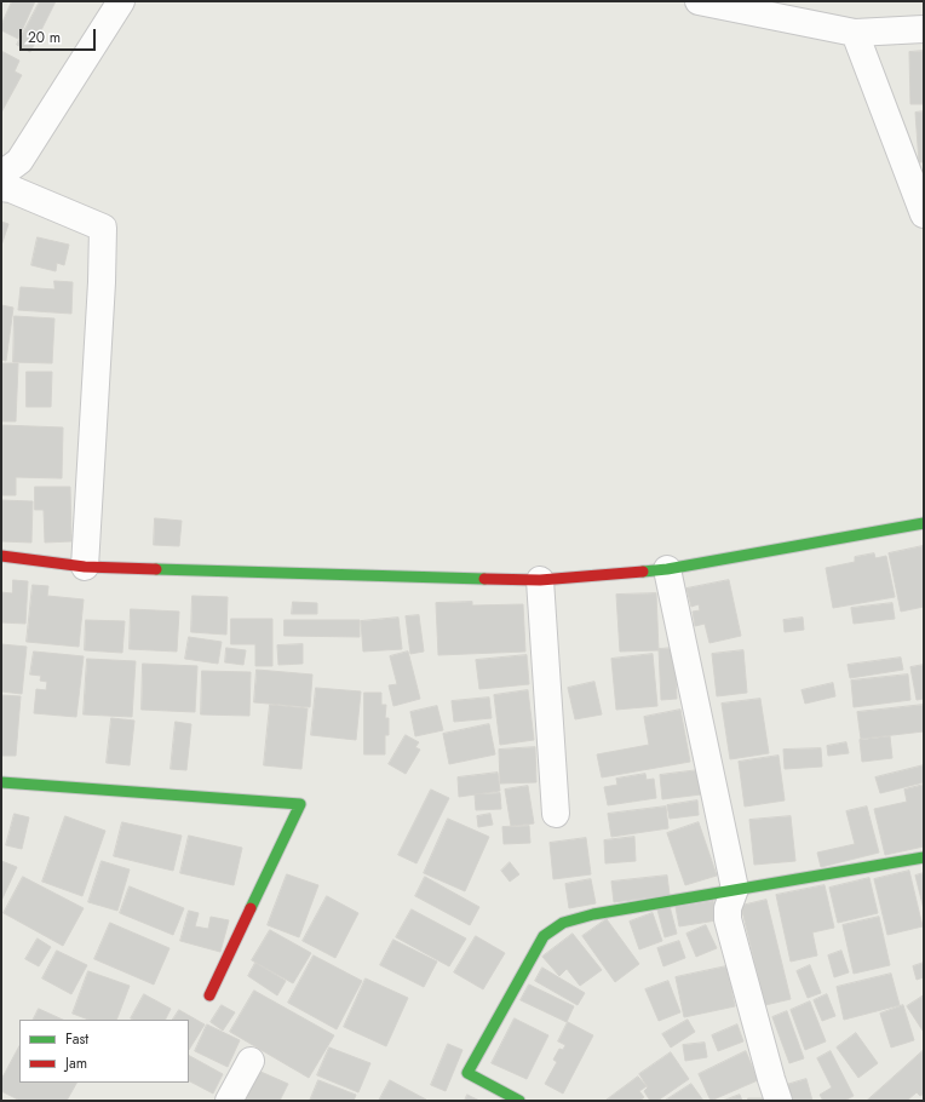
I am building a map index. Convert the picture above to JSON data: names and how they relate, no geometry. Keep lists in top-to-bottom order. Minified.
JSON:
{"legend":["Fast","Jam"],"scale_bar":"20 m"}
